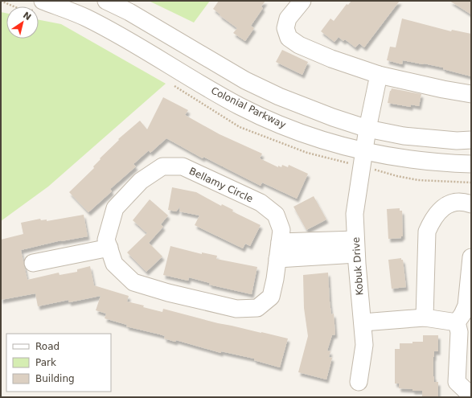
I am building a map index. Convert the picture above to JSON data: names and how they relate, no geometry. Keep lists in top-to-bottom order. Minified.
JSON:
{"streets":{"street":["Colonial Parkway","Bellamy Circle","Kobuk Drive"]},"crossings":[["Colonial Parkway","Kobuk Drive"]],"legend":["Road","Park","Building"],"north":"top right"}
